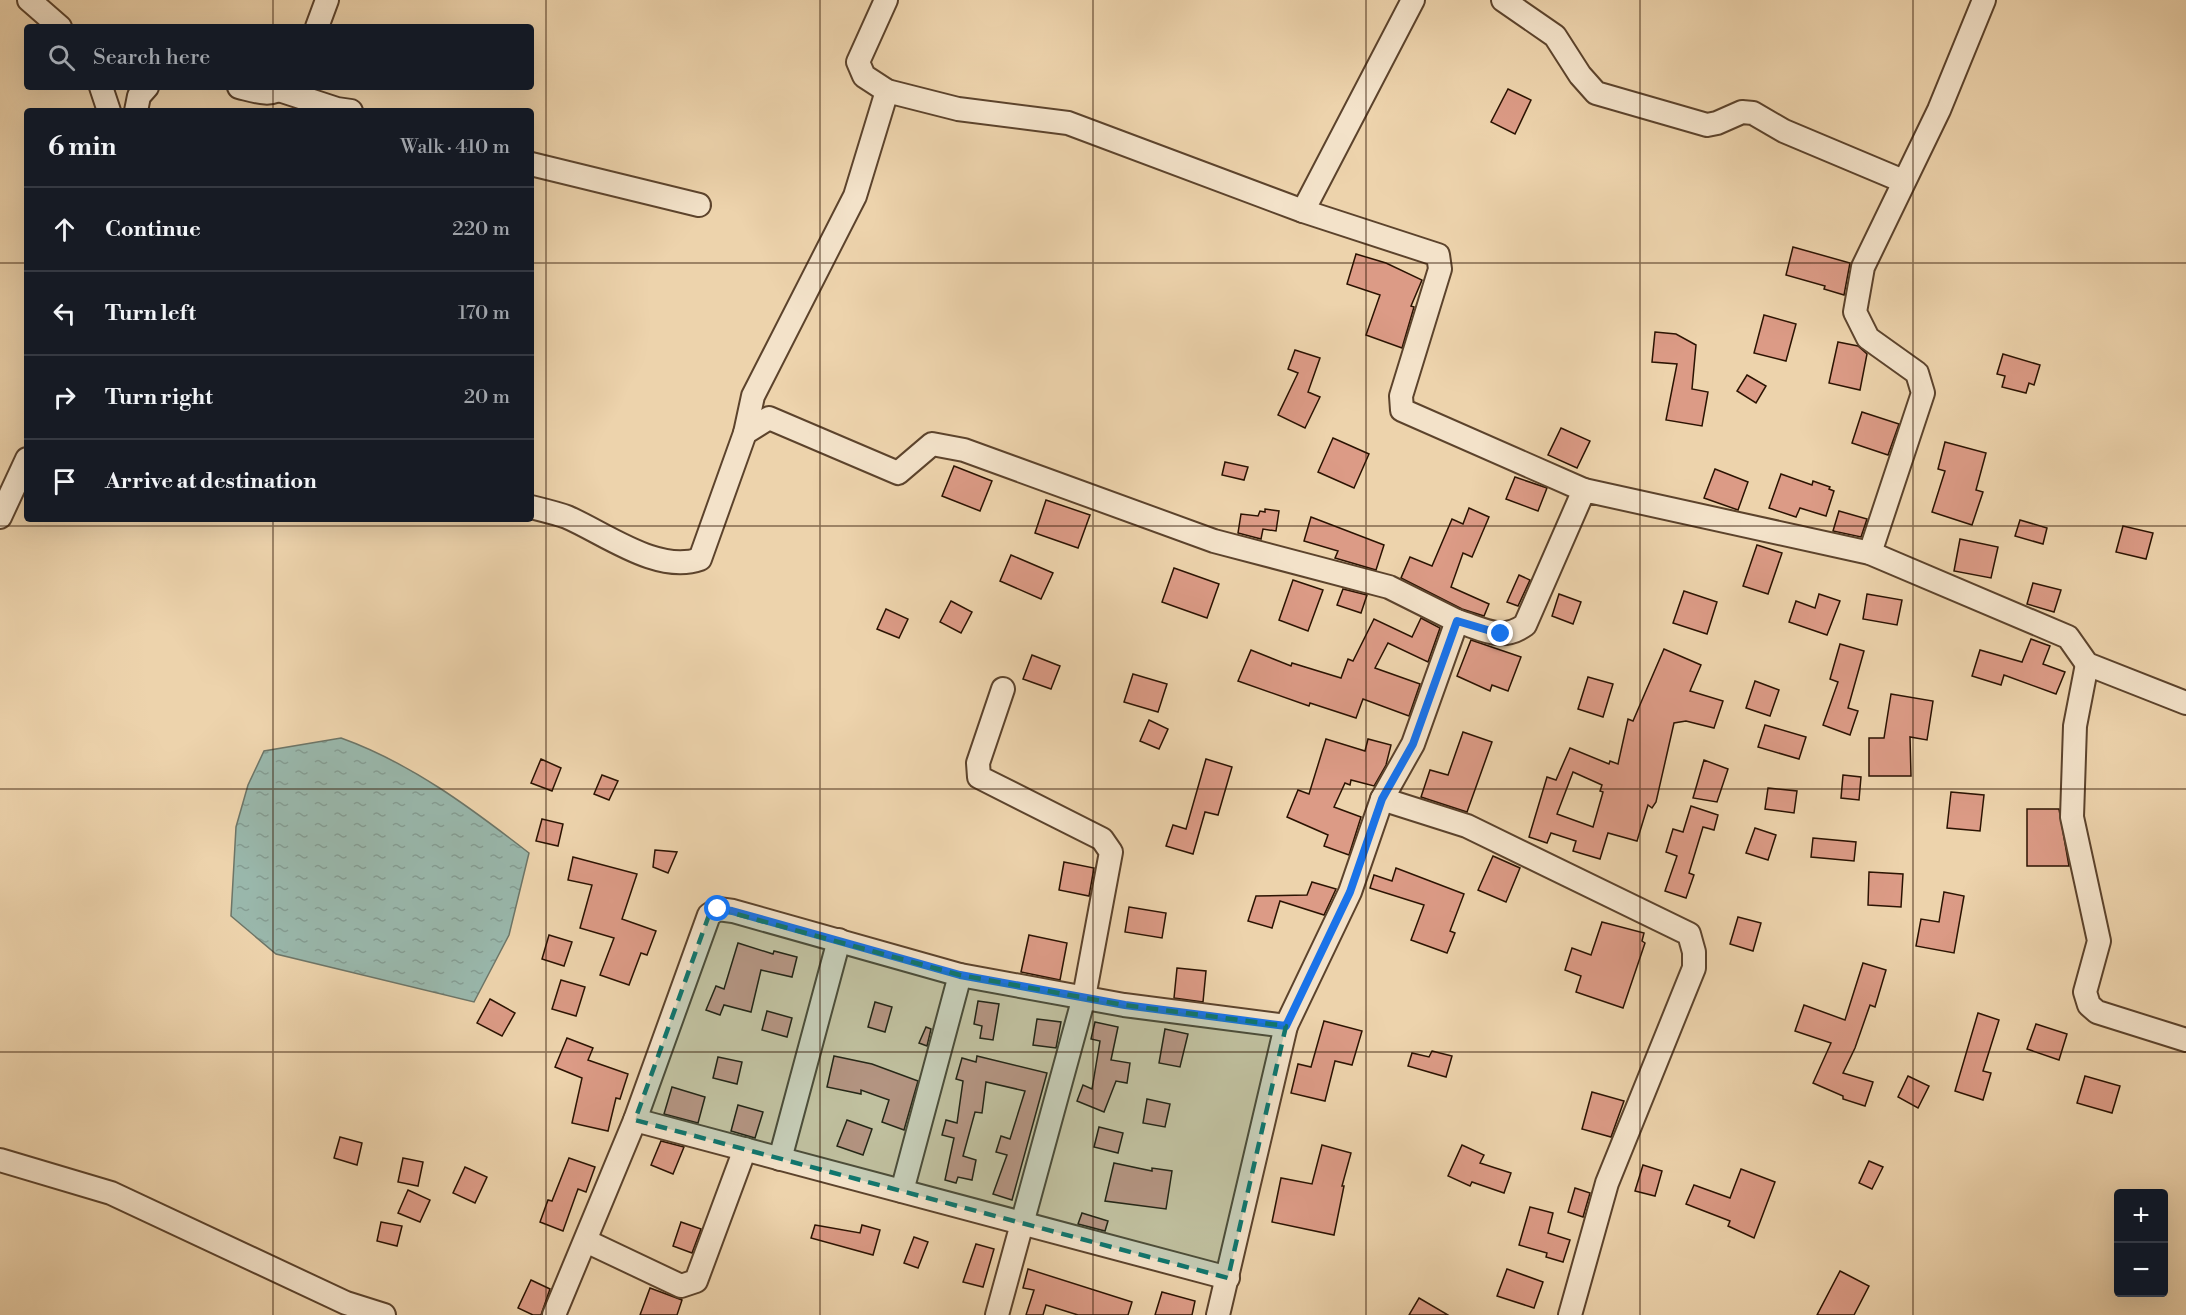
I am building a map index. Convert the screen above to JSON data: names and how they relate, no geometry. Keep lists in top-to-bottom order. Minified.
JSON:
{"page":{"search":"Search here","heading":["6 min","Walk · 410 m"],"list":[["Continue","220 m"],["Turn left","170 m"],["Turn right","20 m"],"Arrive at destination"],"map_buttons":["+","−"]}}
